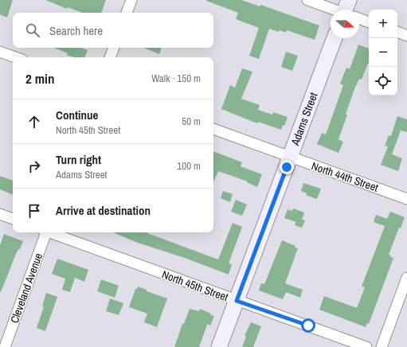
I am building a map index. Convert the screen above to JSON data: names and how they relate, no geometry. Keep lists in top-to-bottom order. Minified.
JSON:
{"streets":{"main road":["Adams Street"],"street":["North 44th Street","North 45th Street","Cleveland Avenue"]},"crossings":[["Adams Street","North 44th Street"],["Adams Street","North 45th Street"]],"north":"right","page":{"map_buttons":["+","−"],"search":"Search here","heading":["2 min","Walk · 150 m"],"list":[["Continue","North 45th Street","50 m"],["Turn right","Adams Street","100 m"],"Arrive at destination"]}}
